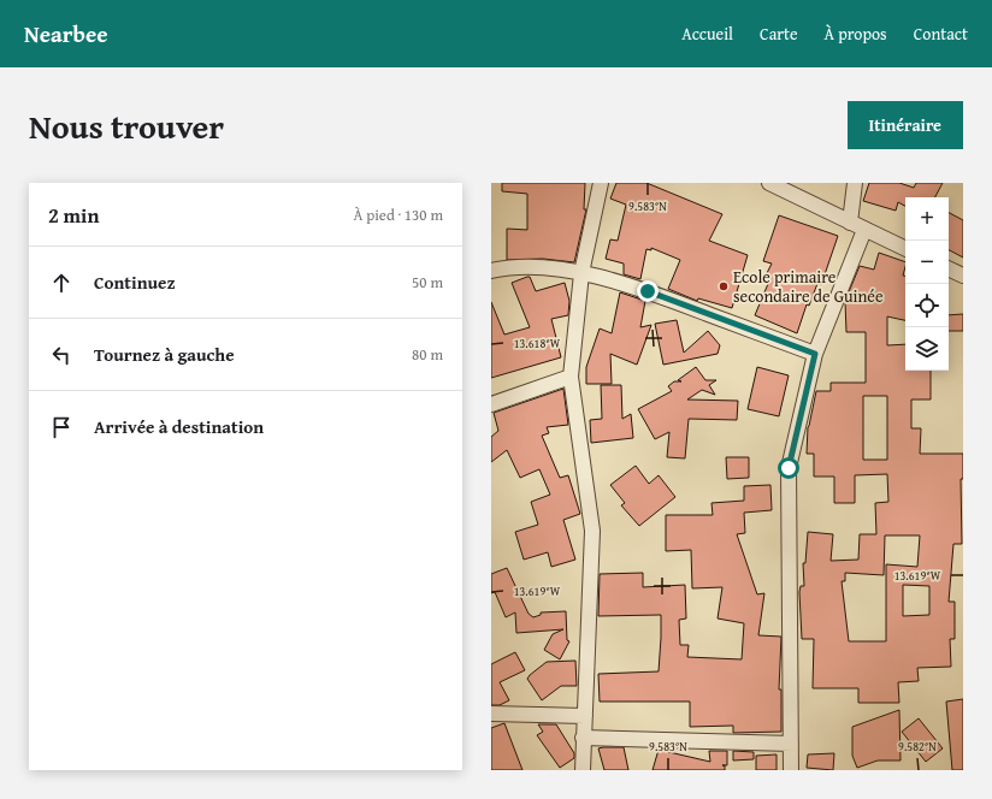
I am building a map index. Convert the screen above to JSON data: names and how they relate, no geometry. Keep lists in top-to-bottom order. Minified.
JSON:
{"places":["Ecole primaire secondaire de Guinée"],"page":{"header":"Nearbee","nav":["Accueil","Carte","À propos","Contact"],"title":"Nous trouver","buttons":"Itinéraire","heading":["2 min","À pied · 130 m"],"map_buttons":["+","−"],"list":[["Continuez","50 m"],["Tournez à gauche","80 m"],"Arrivée à destination"]},"coordinates":["9.583°N","13.618°W","13.619°W","9.582°N"]}
